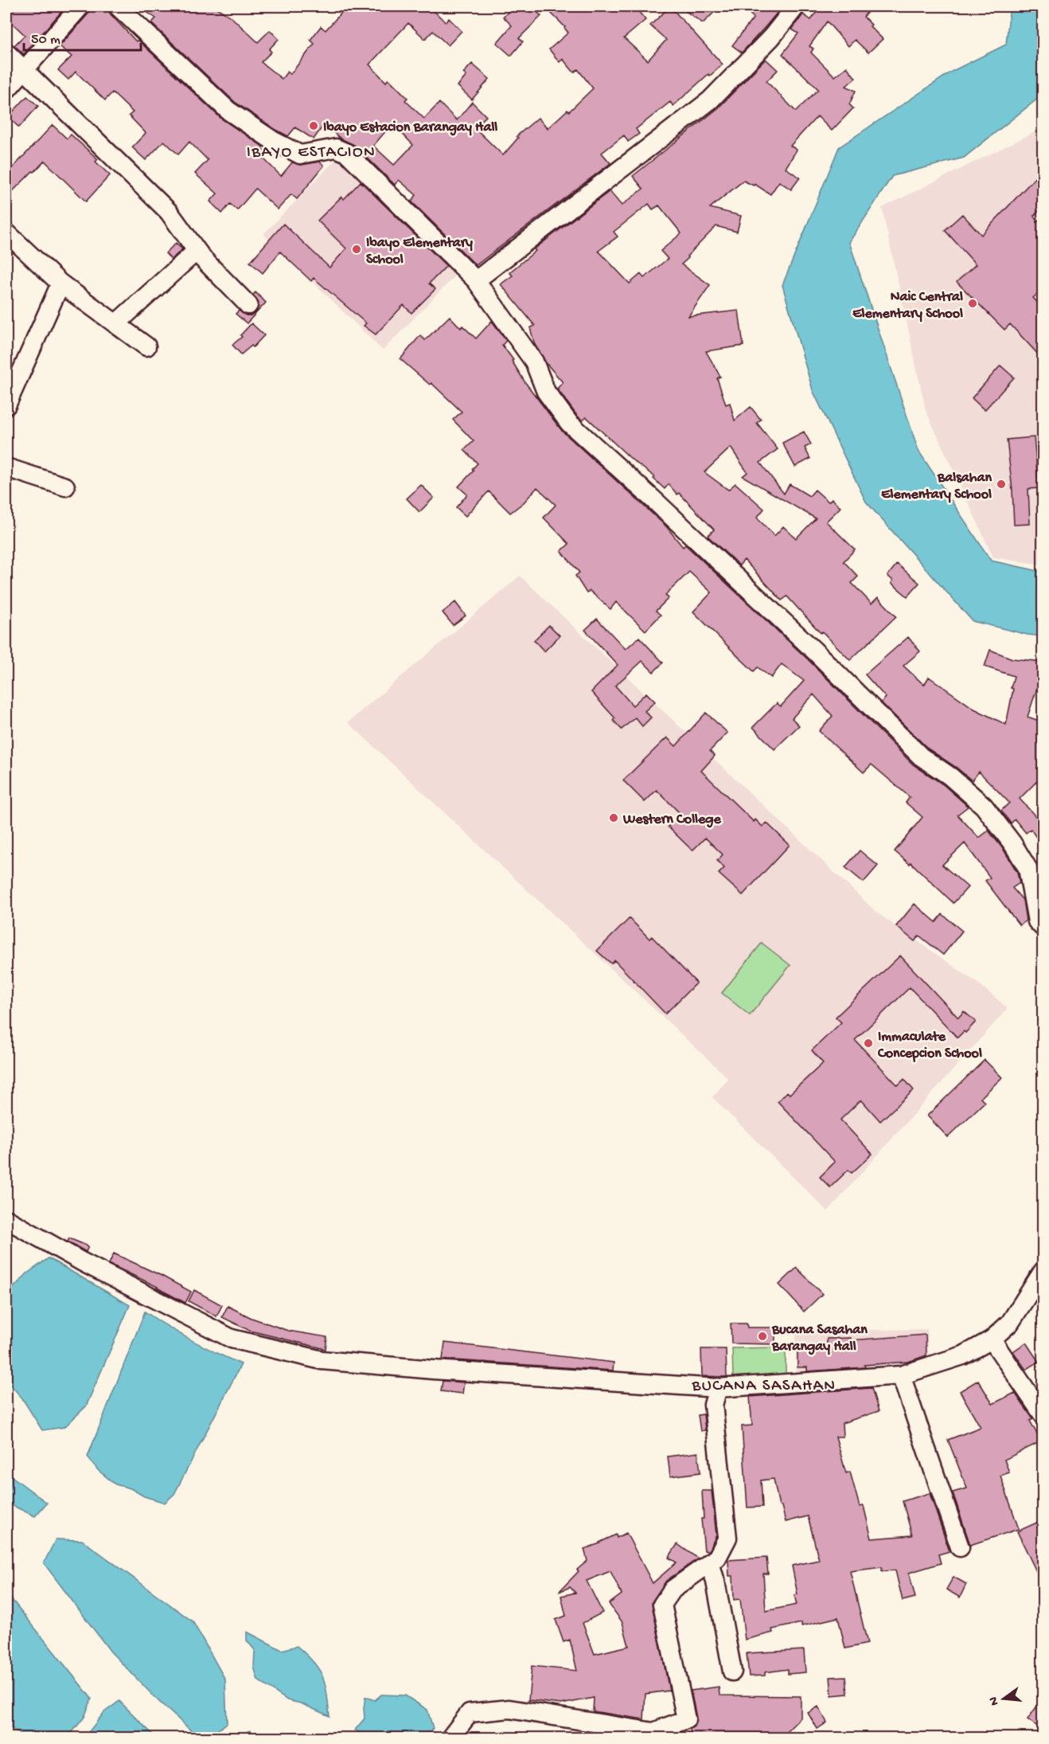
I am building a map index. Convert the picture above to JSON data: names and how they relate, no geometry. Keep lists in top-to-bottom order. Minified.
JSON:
{"districts":["IBAYO ESTACION","BUCANA SASAHAN"],"places":["Ibayo Estacion Barangay Hall","Ibayo Elementary School","Naic Central Elementary School","Balsahan Elementary School","Western College","Immaculate Concepcion School","Bucana Sasahan Barangay Hall"],"scale_bar":"50 m","north":"left"}
